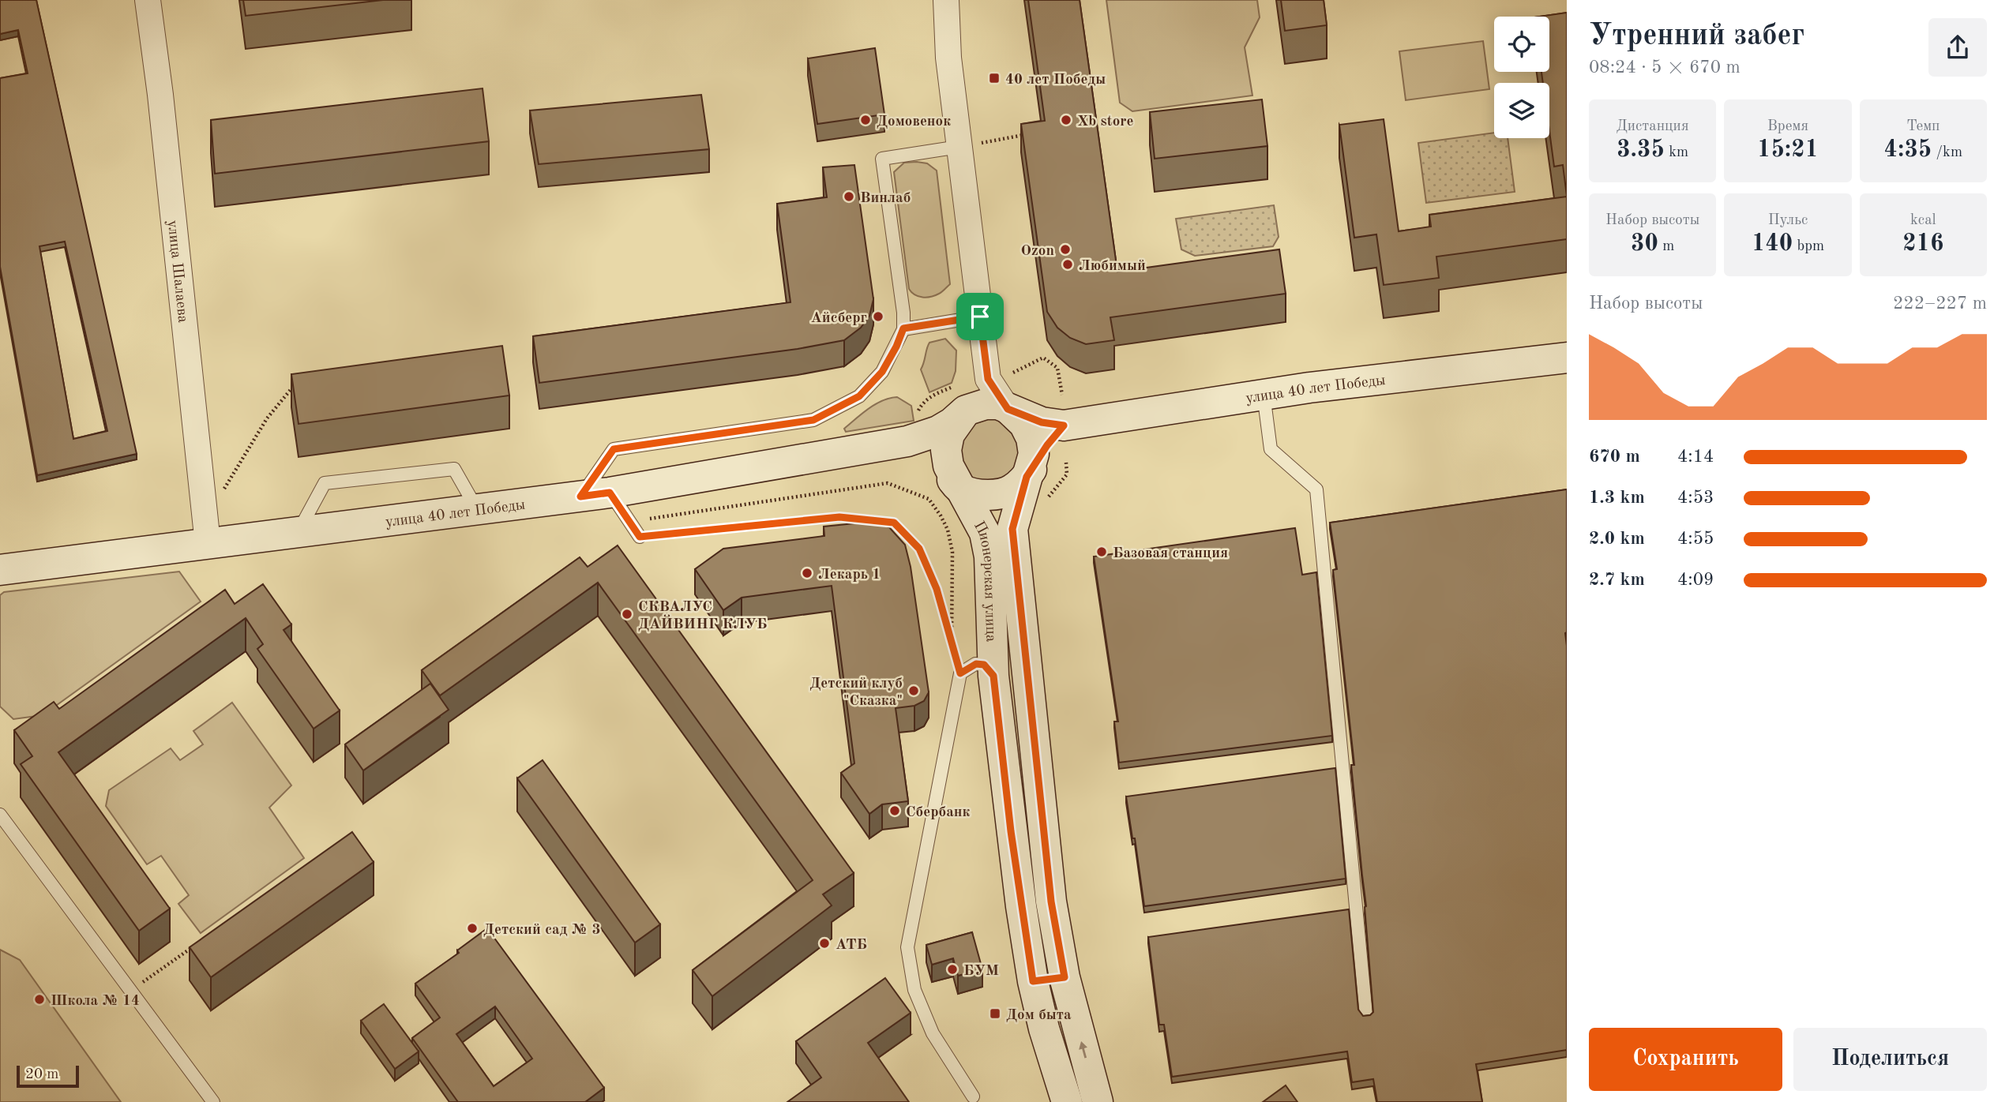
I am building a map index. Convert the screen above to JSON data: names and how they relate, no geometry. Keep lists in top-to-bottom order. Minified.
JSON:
{"streets":{"main road":["улица 40 лет Победы","Пионерская улица"],"street":["улица Шалаева"]},"crossings":[["улица Шалаева","улица 40 лет Победы"],["улица 40 лет Победы","Пионерская улица"]],"places":{"transit":["40 лет Победы","Дом быта"],"other":["Домовенок","Xb store","Винлаб","Ozon","Любимый","Айсберг","Базовая станция","Лекарь 1","СКВАЛУС ДАЙВИНГ КЛУБ","Детский клуб \"Сказка\"","Сбербанк","Детский сад № 3","АТБ","БУМ","Школа № 14"]},"scale_bar":"20 m","page":{"heading":["Утренний забег","08:24 · 5 × 670 m"],"stats":[["Дистанция","3.35 km"],["Время","15:21"],["Темп","4:35 /km"],["Набор высоты","30 m"],["Пульс","140 bpm"],["kcal","216"]],"chart":["Набор высоты","222–227 m"],"list":[{"name":"670 m","note":"4:14"},{"name":"1.3 km","note":"4:53"},{"name":"2.0 km","note":"4:55"},{"name":"2.7 km","note":"4:09"}],"buttons":["Сохранить","Поделиться"],"scale":"20 m"}}
